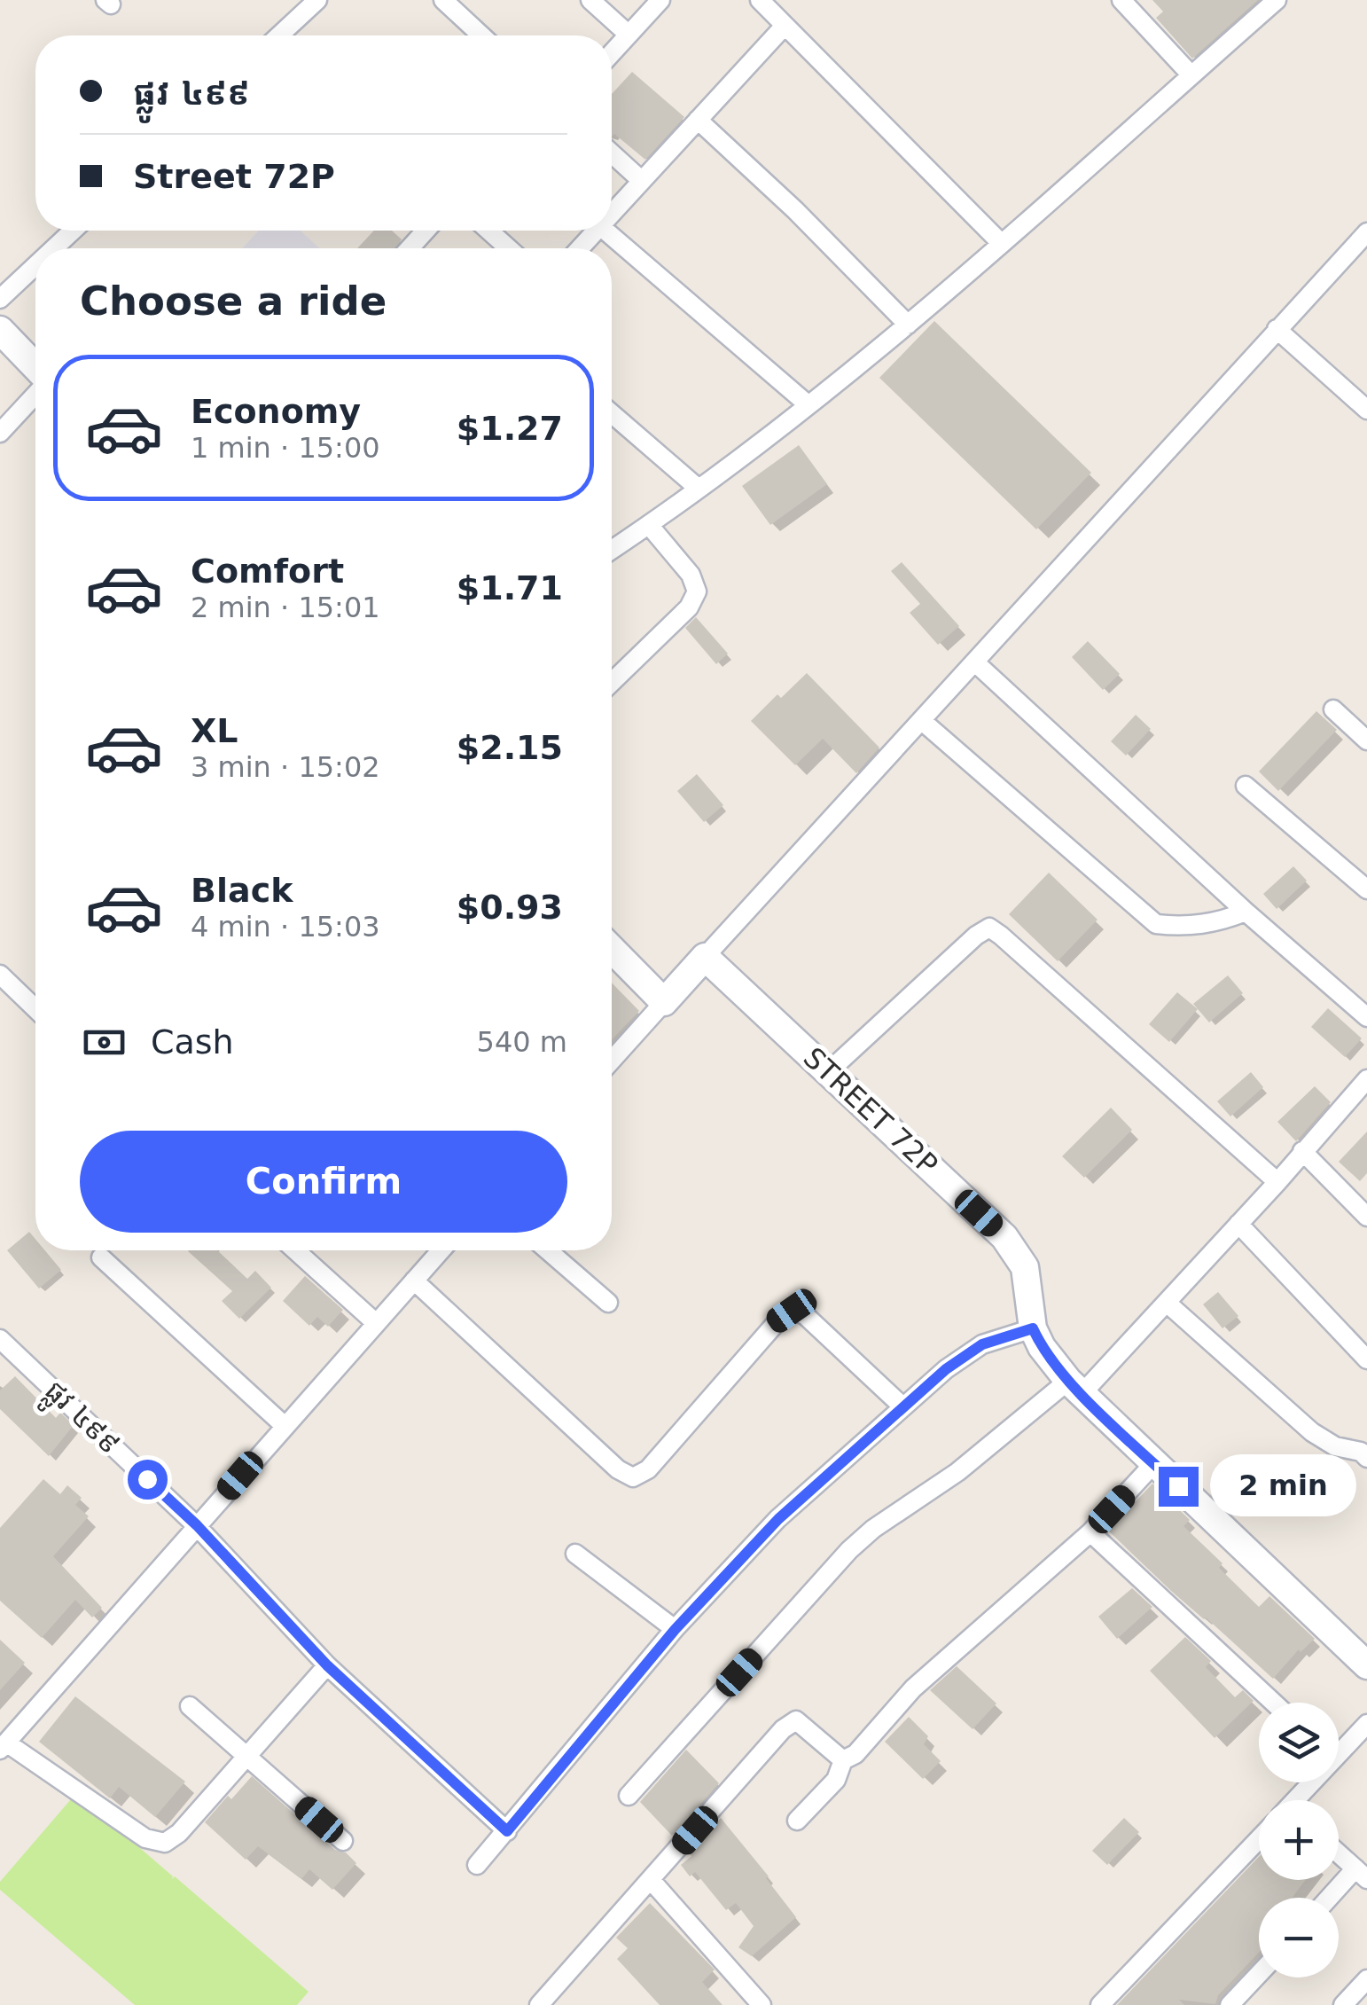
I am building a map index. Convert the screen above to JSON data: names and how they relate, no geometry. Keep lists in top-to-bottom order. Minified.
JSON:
{"streets":{"street":["STREET 72P","ផ្លូវ ៤៩៩"]},"page":{"banner":["ផ្លូវ ៤៩៩","Street 72P"],"heading":"Choose a ride","list":[{"name":"Economy","note":"1 min · 15:00","value":"$1.27"},{"name":"Comfort","note":"2 min · 15:01","value":"$1.71"},{"name":"XL","note":"3 min · 15:02","value":"$2.15"},{"name":"Black","note":"4 min · 15:03","value":"$0.93"}],"pay":["Cash","540 m"],"buttons":"Confirm","bubble":"2 min","map_buttons":["+","−"]}}
